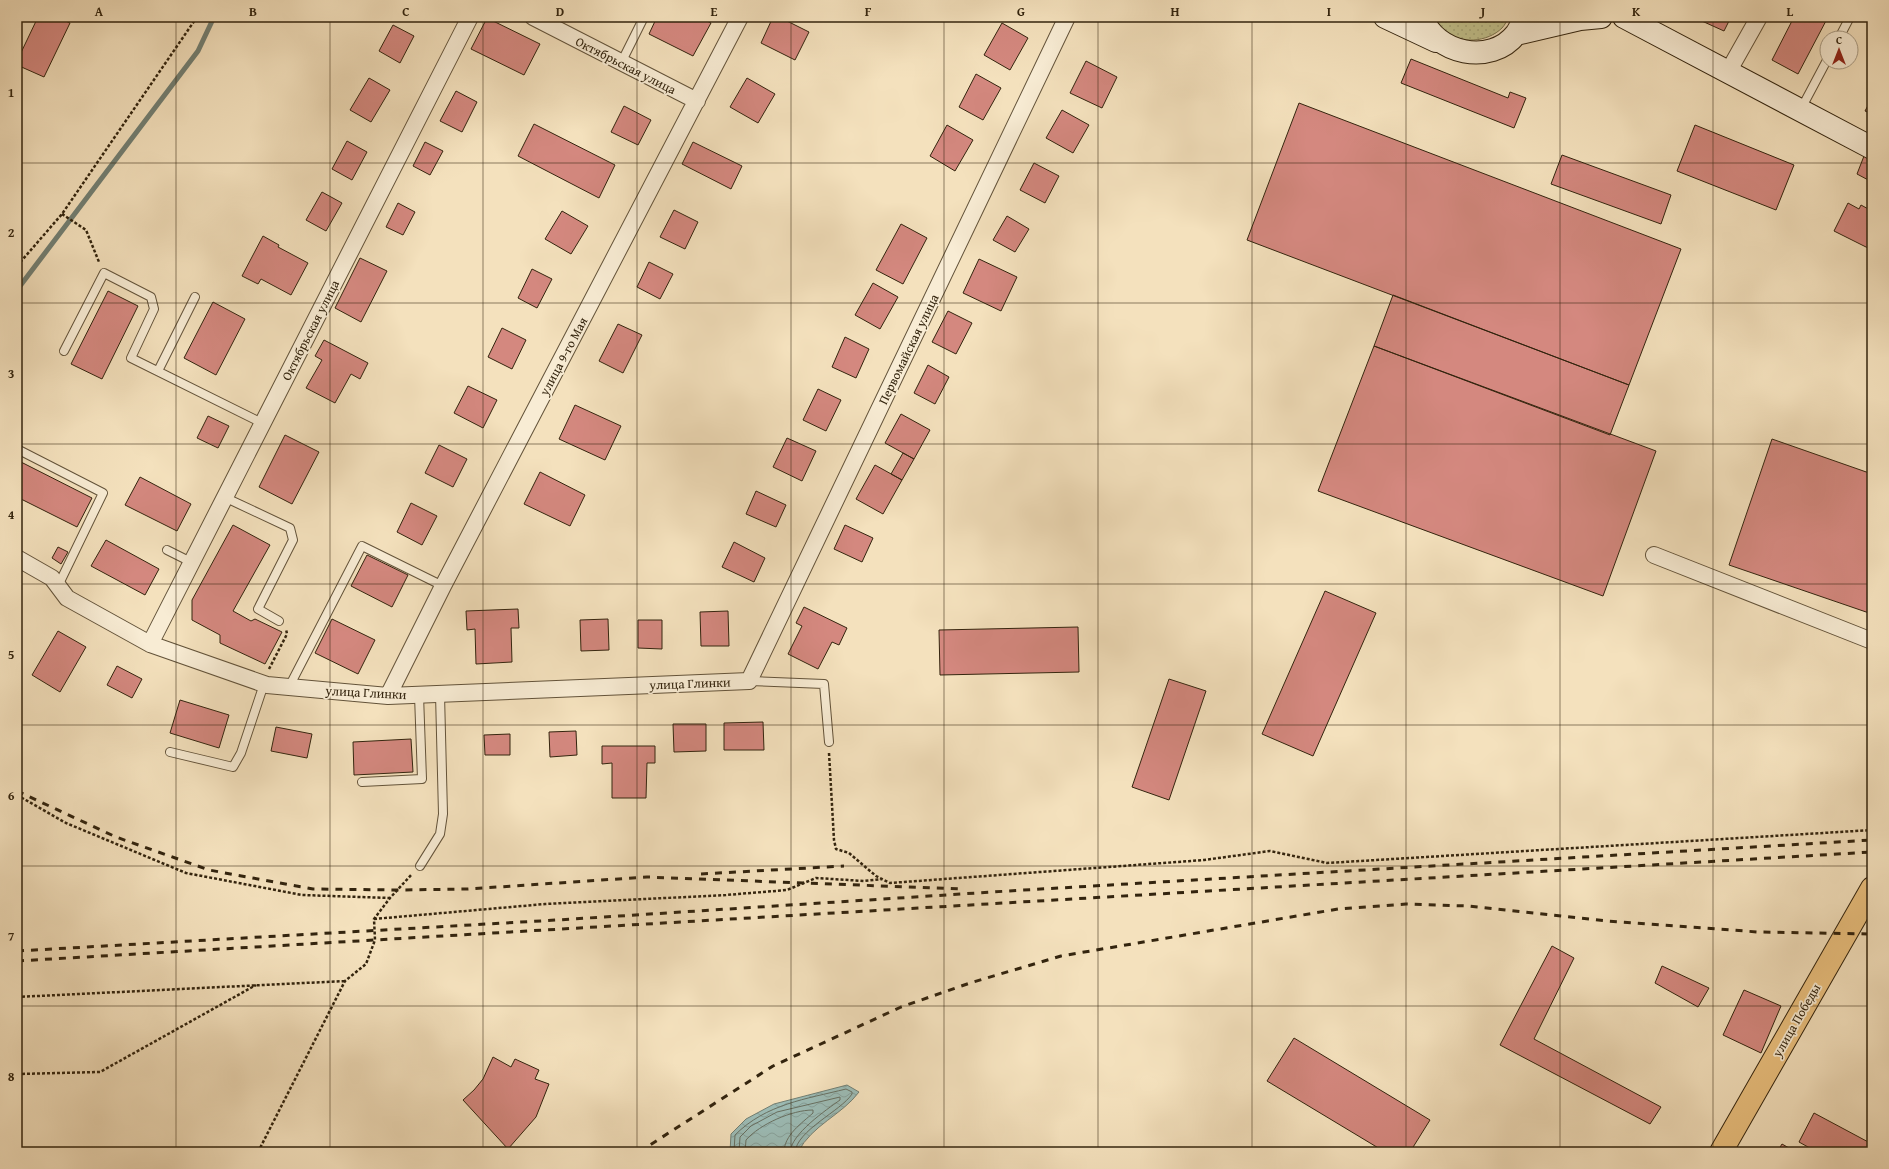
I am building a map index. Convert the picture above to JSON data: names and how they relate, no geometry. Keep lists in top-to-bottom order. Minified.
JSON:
{"streets":{"main road":["улица Победы"],"street":["Октябрьская улица","Первомайская улица","улица 9-го Мая","улица Глинки"]},"crossings":[["Октябрьская улица","улица 9-го Мая"],["Октябрьская улица","улица Глинки"],["Первомайская улица","улица Глинки"],["улица 9-го Мая","улица Глинки"]],"north":"top","grid":{"columns":["A","B","C","D","E","F","G","H","I","J","K","L"],"rows":["1","2","3","4","5","6","7","8"]}}
